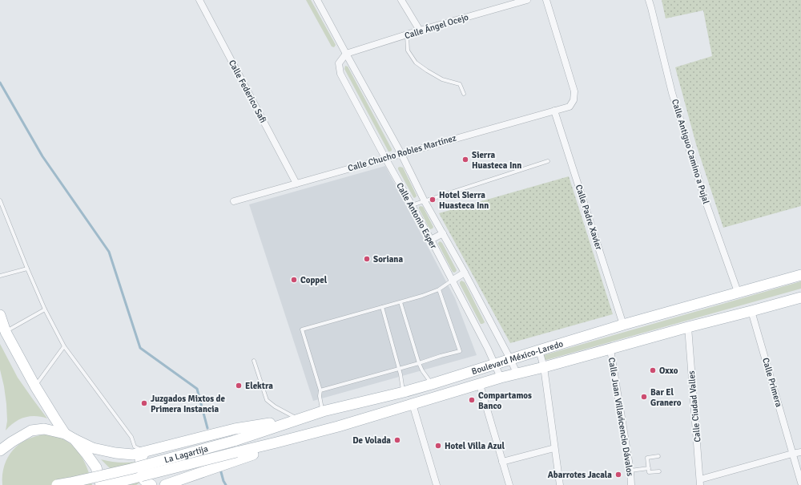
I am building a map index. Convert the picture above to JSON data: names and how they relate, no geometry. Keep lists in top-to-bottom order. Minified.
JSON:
{"streets":{"main road":["Boulevard México-Laredo","La Lagartija"],"street":["Calle Ángel Ocejo","Calle Federico Safi","Calle Antiguo Camino a Pujal","Calle Chucho Robles Martínez","Calle Antonio Esper","Calle Padre Xavier","Calle Primera","Calle Ciudad Valles","Calle Juan Villavicencio Dávalos"]},"crossings":[["Calle Ángel Ocejo","Calle Antonio Esper"],["Calle Federico Safi","Calle Chucho Robles Martínez"],["Calle Antiguo Camino a Pujal","Boulevard México-Laredo"],["Calle Chucho Robles Martínez","Calle Antonio Esper"],["Calle Chucho Robles Martínez","Calle Padre Xavier"],["Calle Antonio Esper","Boulevard México-Laredo"],["Calle Padre Xavier","Boulevard México-Laredo"],["Boulevard México-Laredo","Calle Primera"],["Boulevard México-Laredo","Calle Ciudad Valles"],["Boulevard México-Laredo","Calle Juan Villavicencio Dávalos"],["Boulevard México-Laredo","La Lagartija"]],"places":["Sierra Huasteca Inn","Hotel Sierra Huasteca Inn","Soriana","Coppel","Oxxo","Elektra","Bar El Granero","Compartamos Banco","Juzgados Mixtos de Primera Instancia","De Volada","Hotel Villa Azul","Abarrotes Jacala"]}
